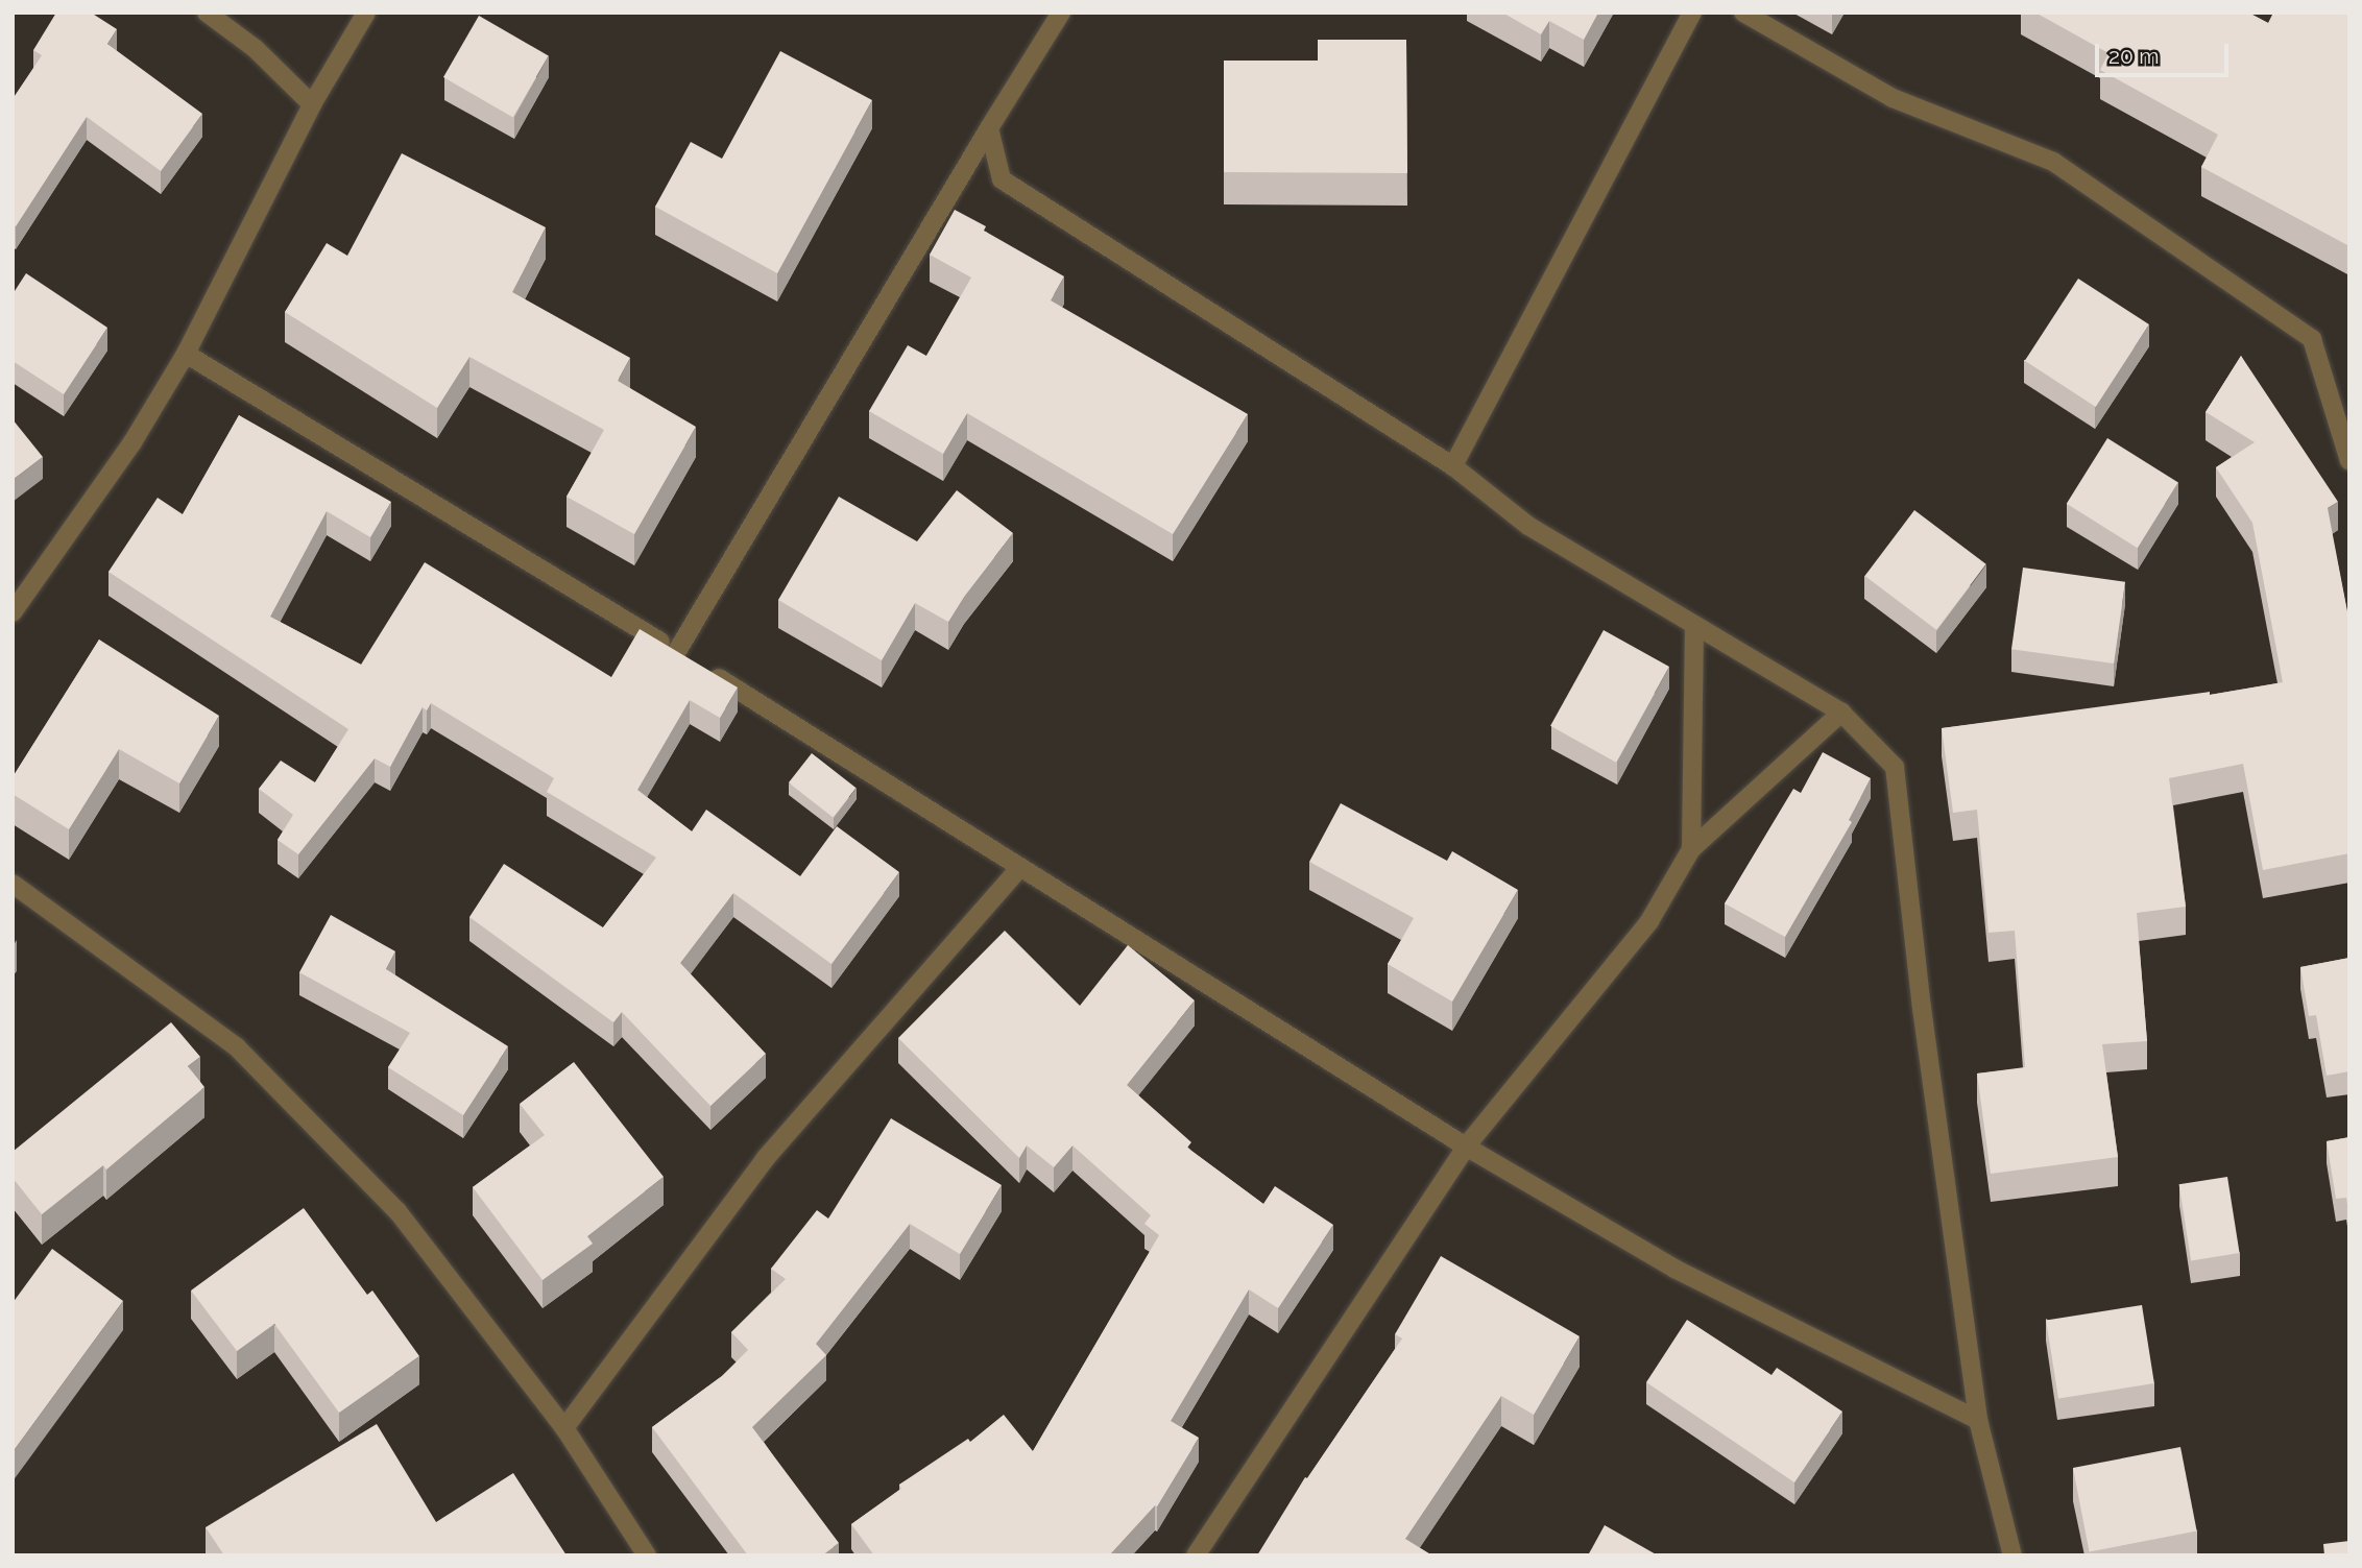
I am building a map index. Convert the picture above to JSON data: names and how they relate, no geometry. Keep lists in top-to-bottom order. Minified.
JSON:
{"scale_bar":"20 m"}
